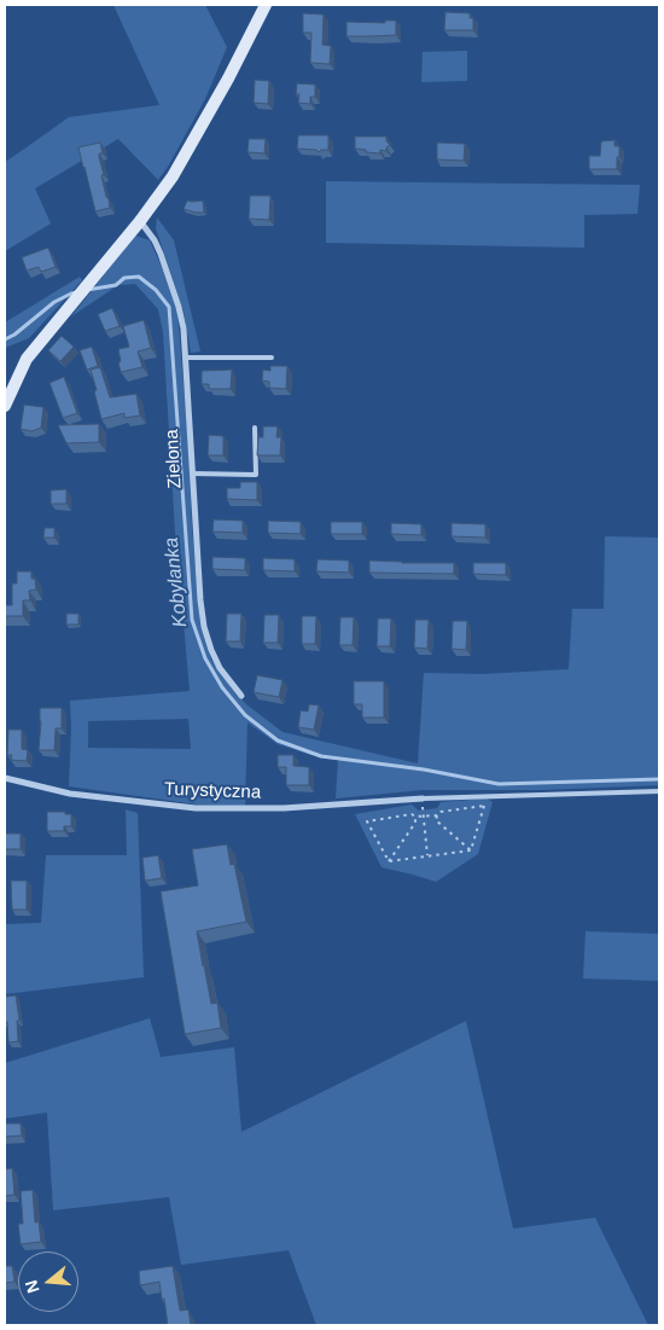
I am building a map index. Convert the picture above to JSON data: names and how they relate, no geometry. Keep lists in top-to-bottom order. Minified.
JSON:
{"streets":{"street":["Zielona","Turystyczna"]},"water":["Kobylanka"],"north":"left"}
